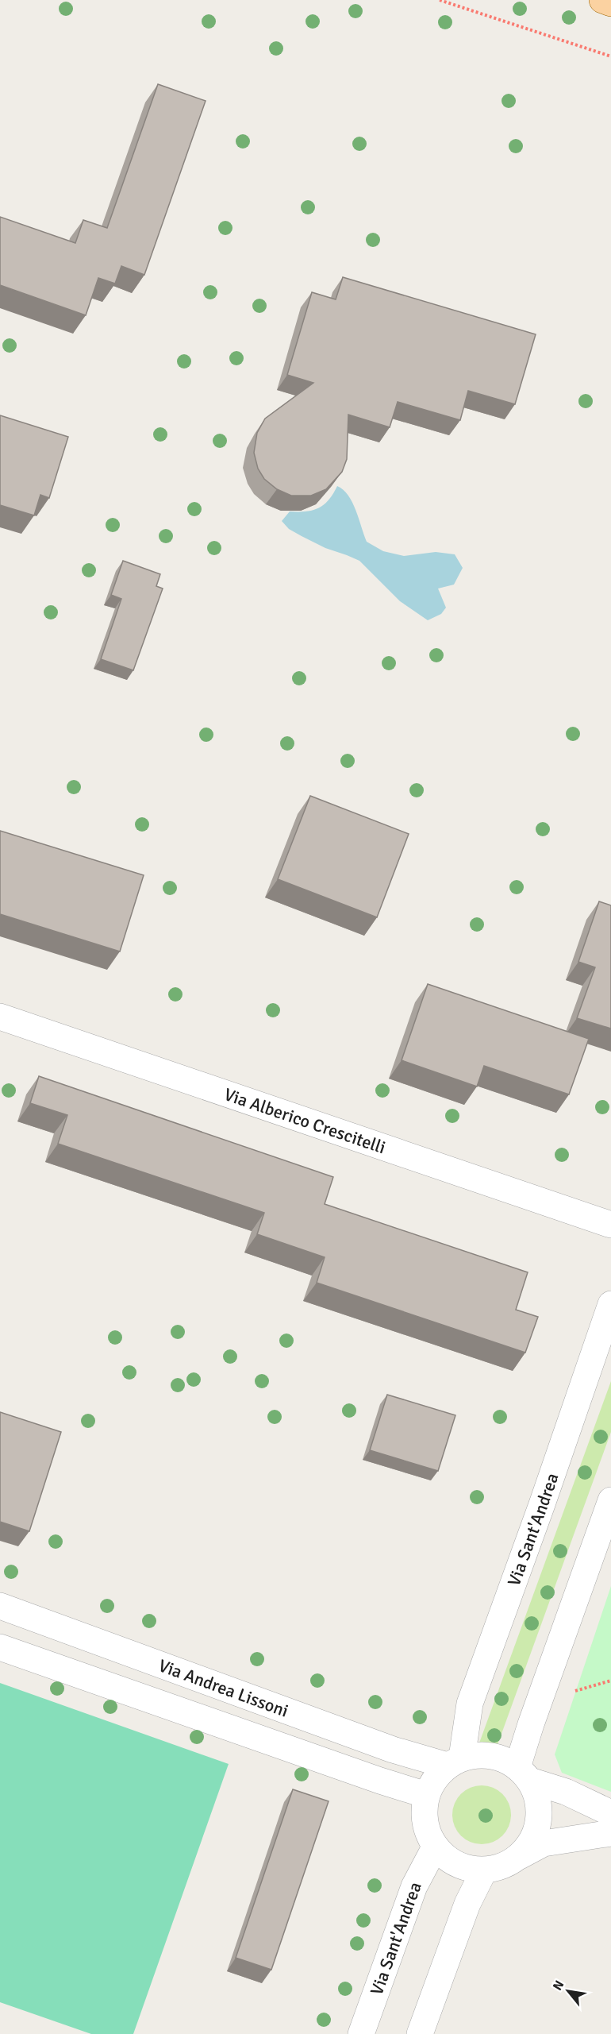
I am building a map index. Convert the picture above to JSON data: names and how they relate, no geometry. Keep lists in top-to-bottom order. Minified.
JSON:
{"streets":{"street":["Via Alberico Crescitelli","Via Sant'Andrea","Via Andrea Lissoni"]},"crossings":[["Via Sant'Andrea","Via Andrea Lissoni"]],"north":"top left"}
